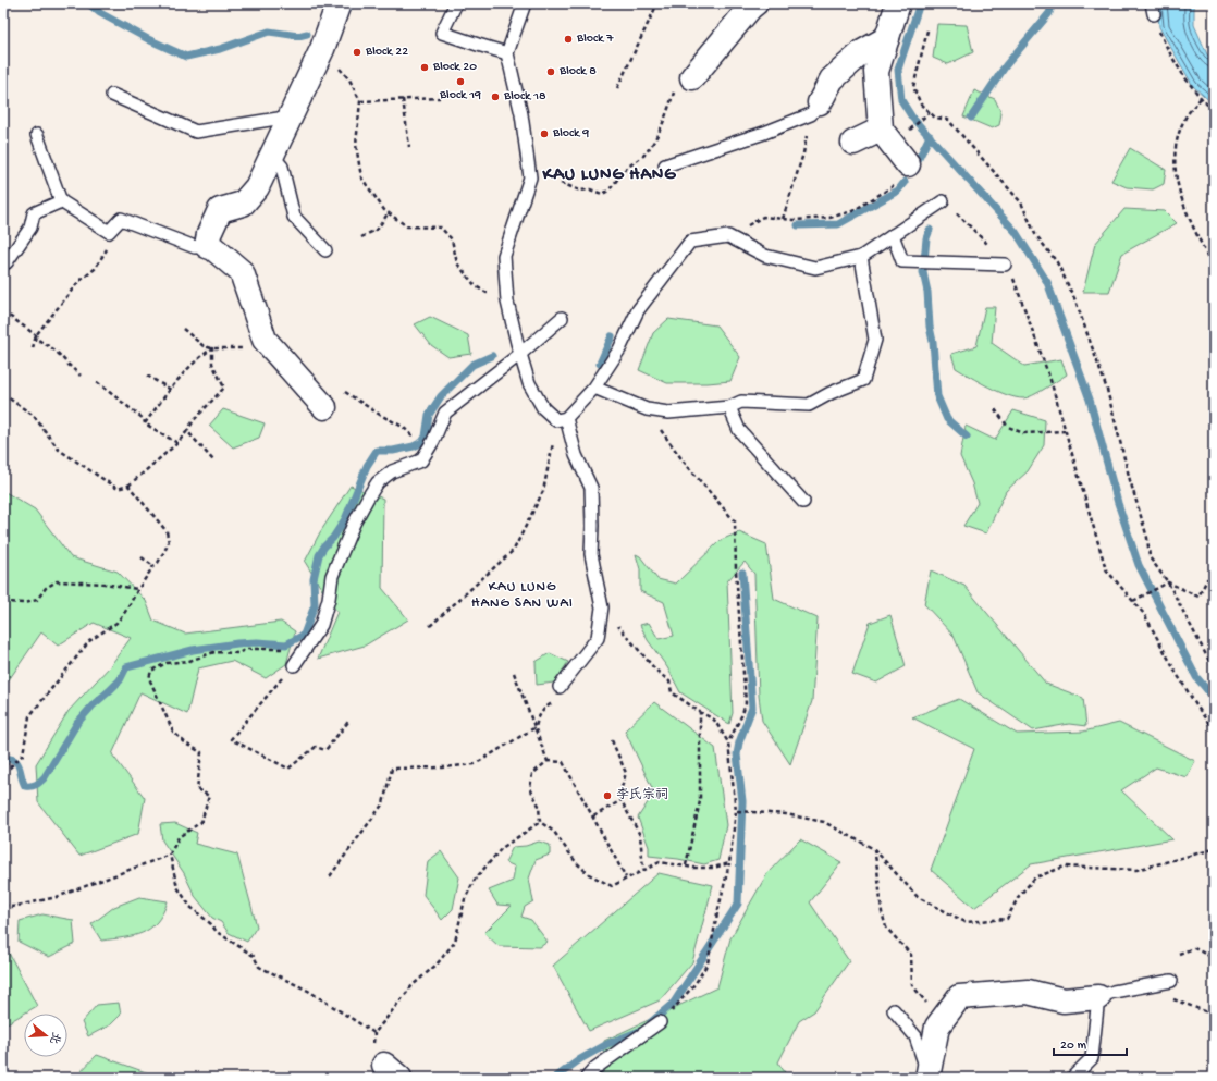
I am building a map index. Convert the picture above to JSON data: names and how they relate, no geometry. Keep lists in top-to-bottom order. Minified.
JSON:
{"districts":["KAU LUNG HANG","KAU LUNG HANG SAN WAI"],"places":["Block 7","Block 22","Block 20","Block 8","Block 19","Block 18","Block 9","李氏宗祠"],"scale_bar":"20 m","north":"right"}
